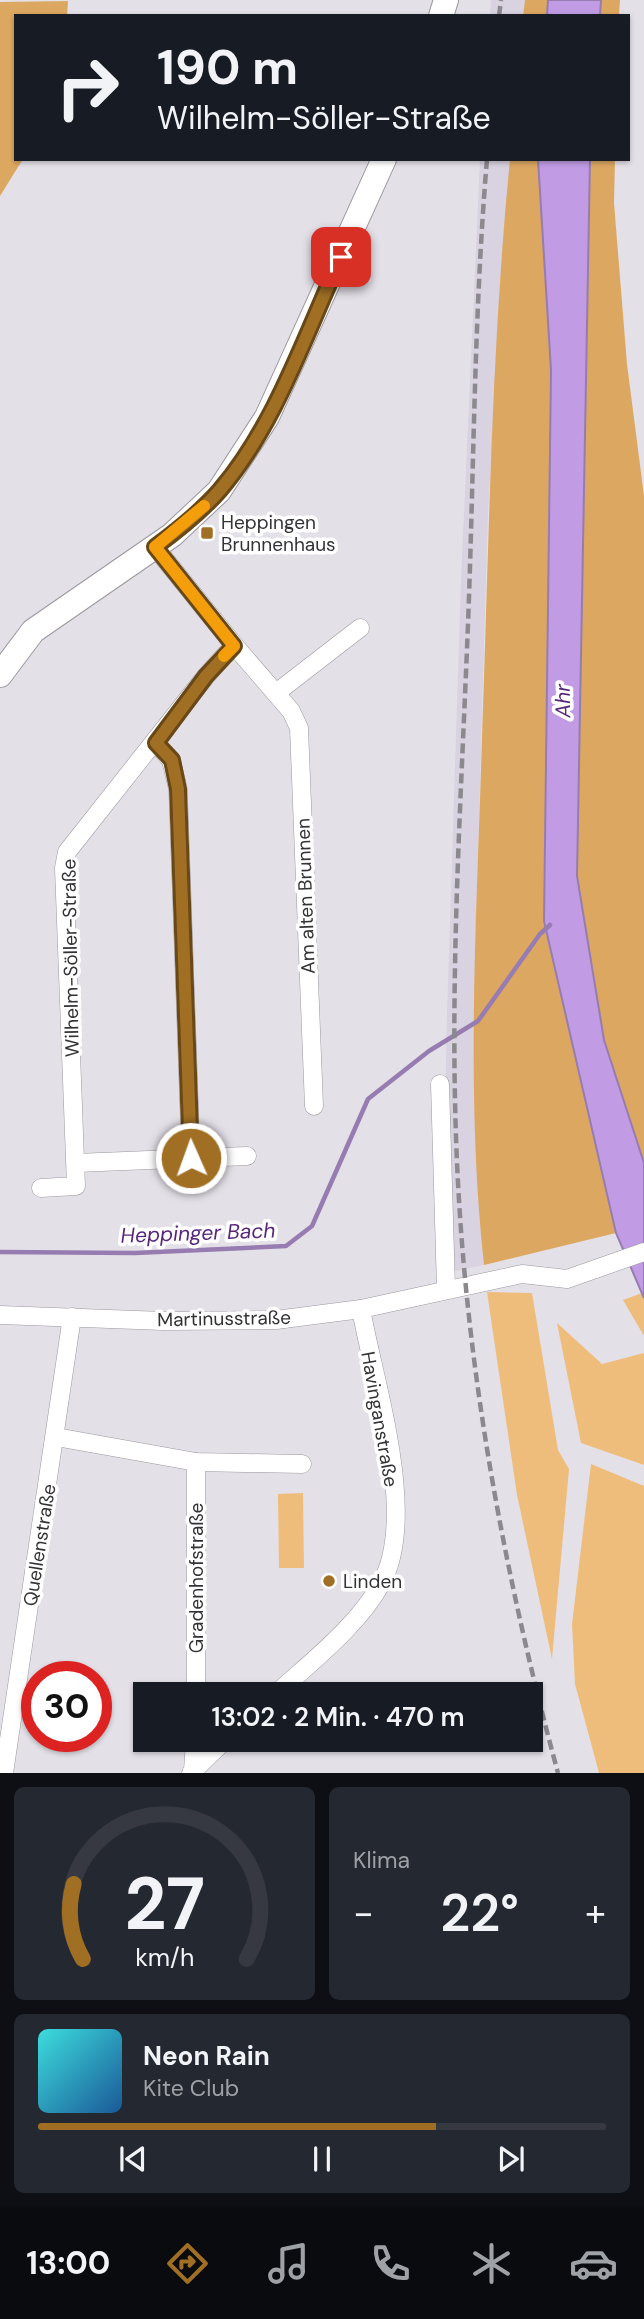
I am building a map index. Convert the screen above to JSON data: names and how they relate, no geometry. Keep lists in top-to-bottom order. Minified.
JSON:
{"streets":{"street":["Am alten Brunnen","Wilhelm-Söller-Straße","Martinusstraße","Havinganstraße","Quellenstraße","Gradenhofstraße"]},"crossings":[["Am alten Brunnen","Wilhelm-Söller-Straße"],["Martinusstraße","Havinganstraße"],["Martinusstraße","Quellenstraße"]],"water":["Ahr","Heppinger Bach"],"places":{"transit":["Heppingen Brunnenhaus"],"other":["Linden"]},"page":{"turn":["190 m","Wilhelm-Söller-Straße"],"limit":"30","trip":"13:02 · 2 Min. · 470 m","tile":"Klima","heat":["−","22°","+"],"song":["Neon Rain","Kite Club"],"tabs":"13:00","gauge":["27","km/h"]}}
